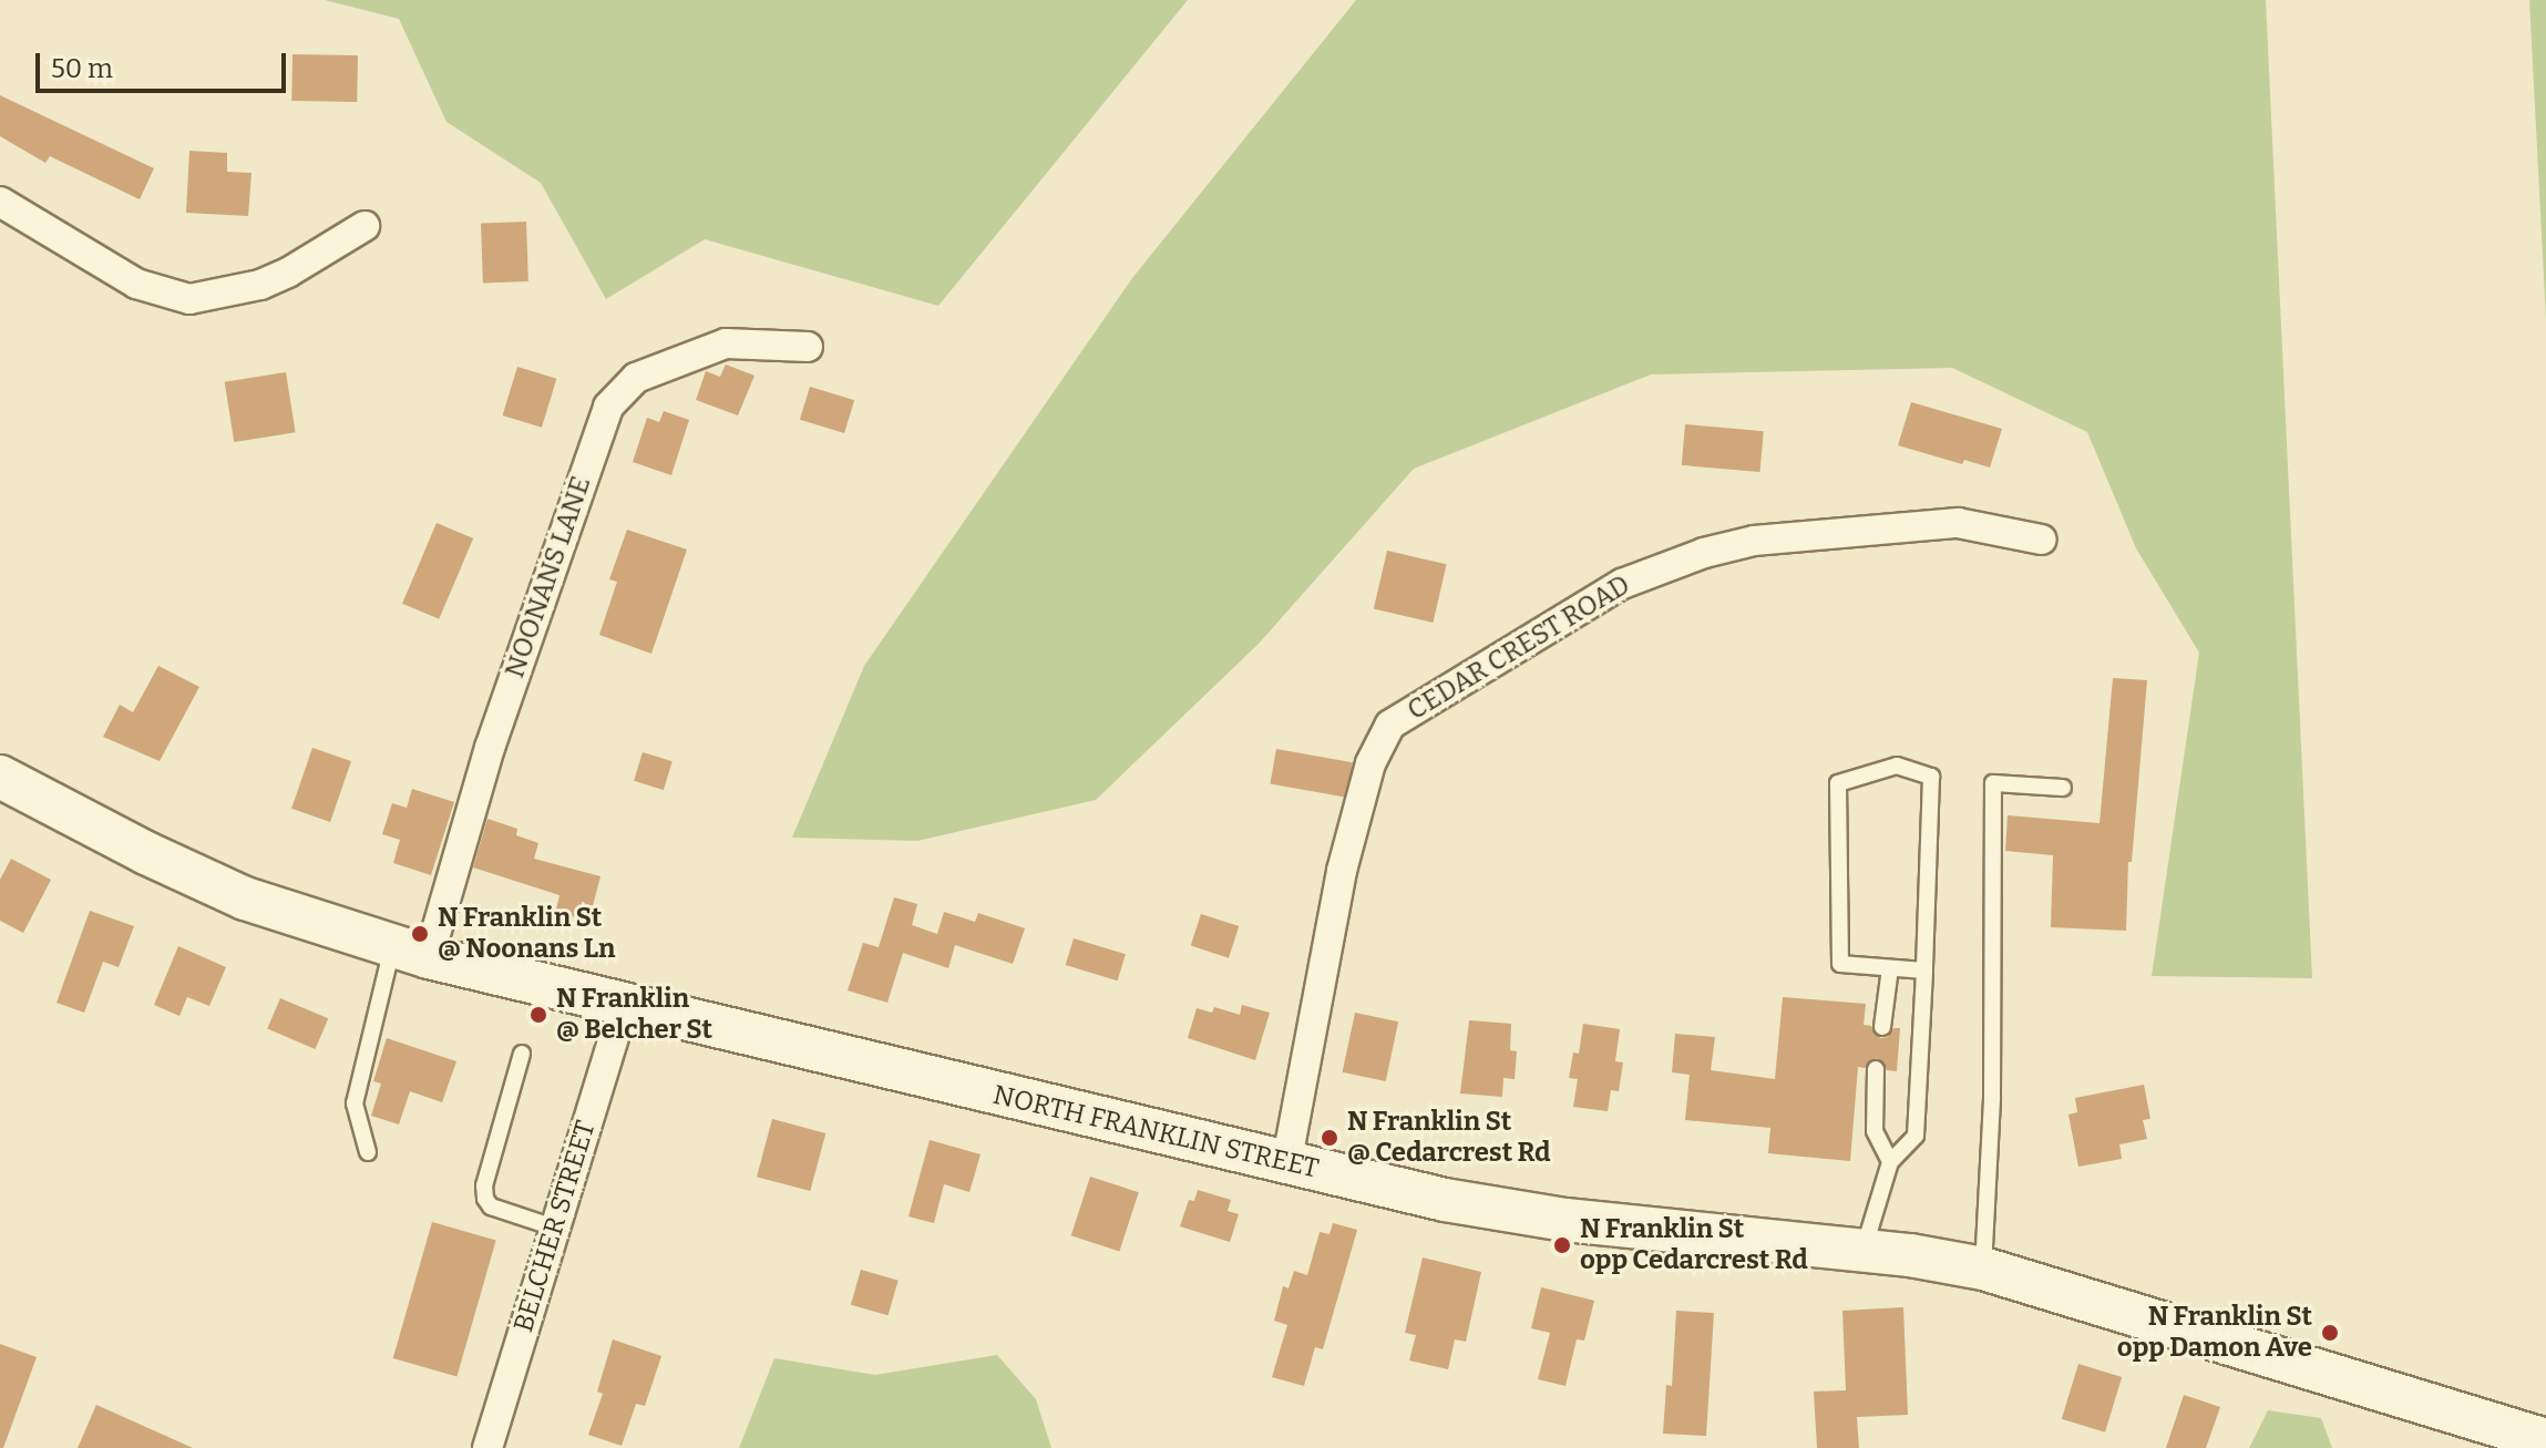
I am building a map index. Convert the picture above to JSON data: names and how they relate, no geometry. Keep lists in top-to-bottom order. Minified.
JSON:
{"streets":{"main road":["NORTH FRANKLIN STREET"],"street":["NOONANS LANE","CEDAR CREST ROAD","BELCHER STREET"]},"crossings":[["NOONANS LANE","NORTH FRANKLIN STREET"],["CEDAR CREST ROAD","NORTH FRANKLIN STREET"],["NORTH FRANKLIN STREET","BELCHER STREET"]],"places":["N Franklin St @ Noonans Ln","N Franklin @ Belcher St","N Franklin St @ Cedarcrest Rd","N Franklin St opp Cedarcrest Rd","N Franklin St opp Damon Ave"],"scale_bar":"50 m"}
